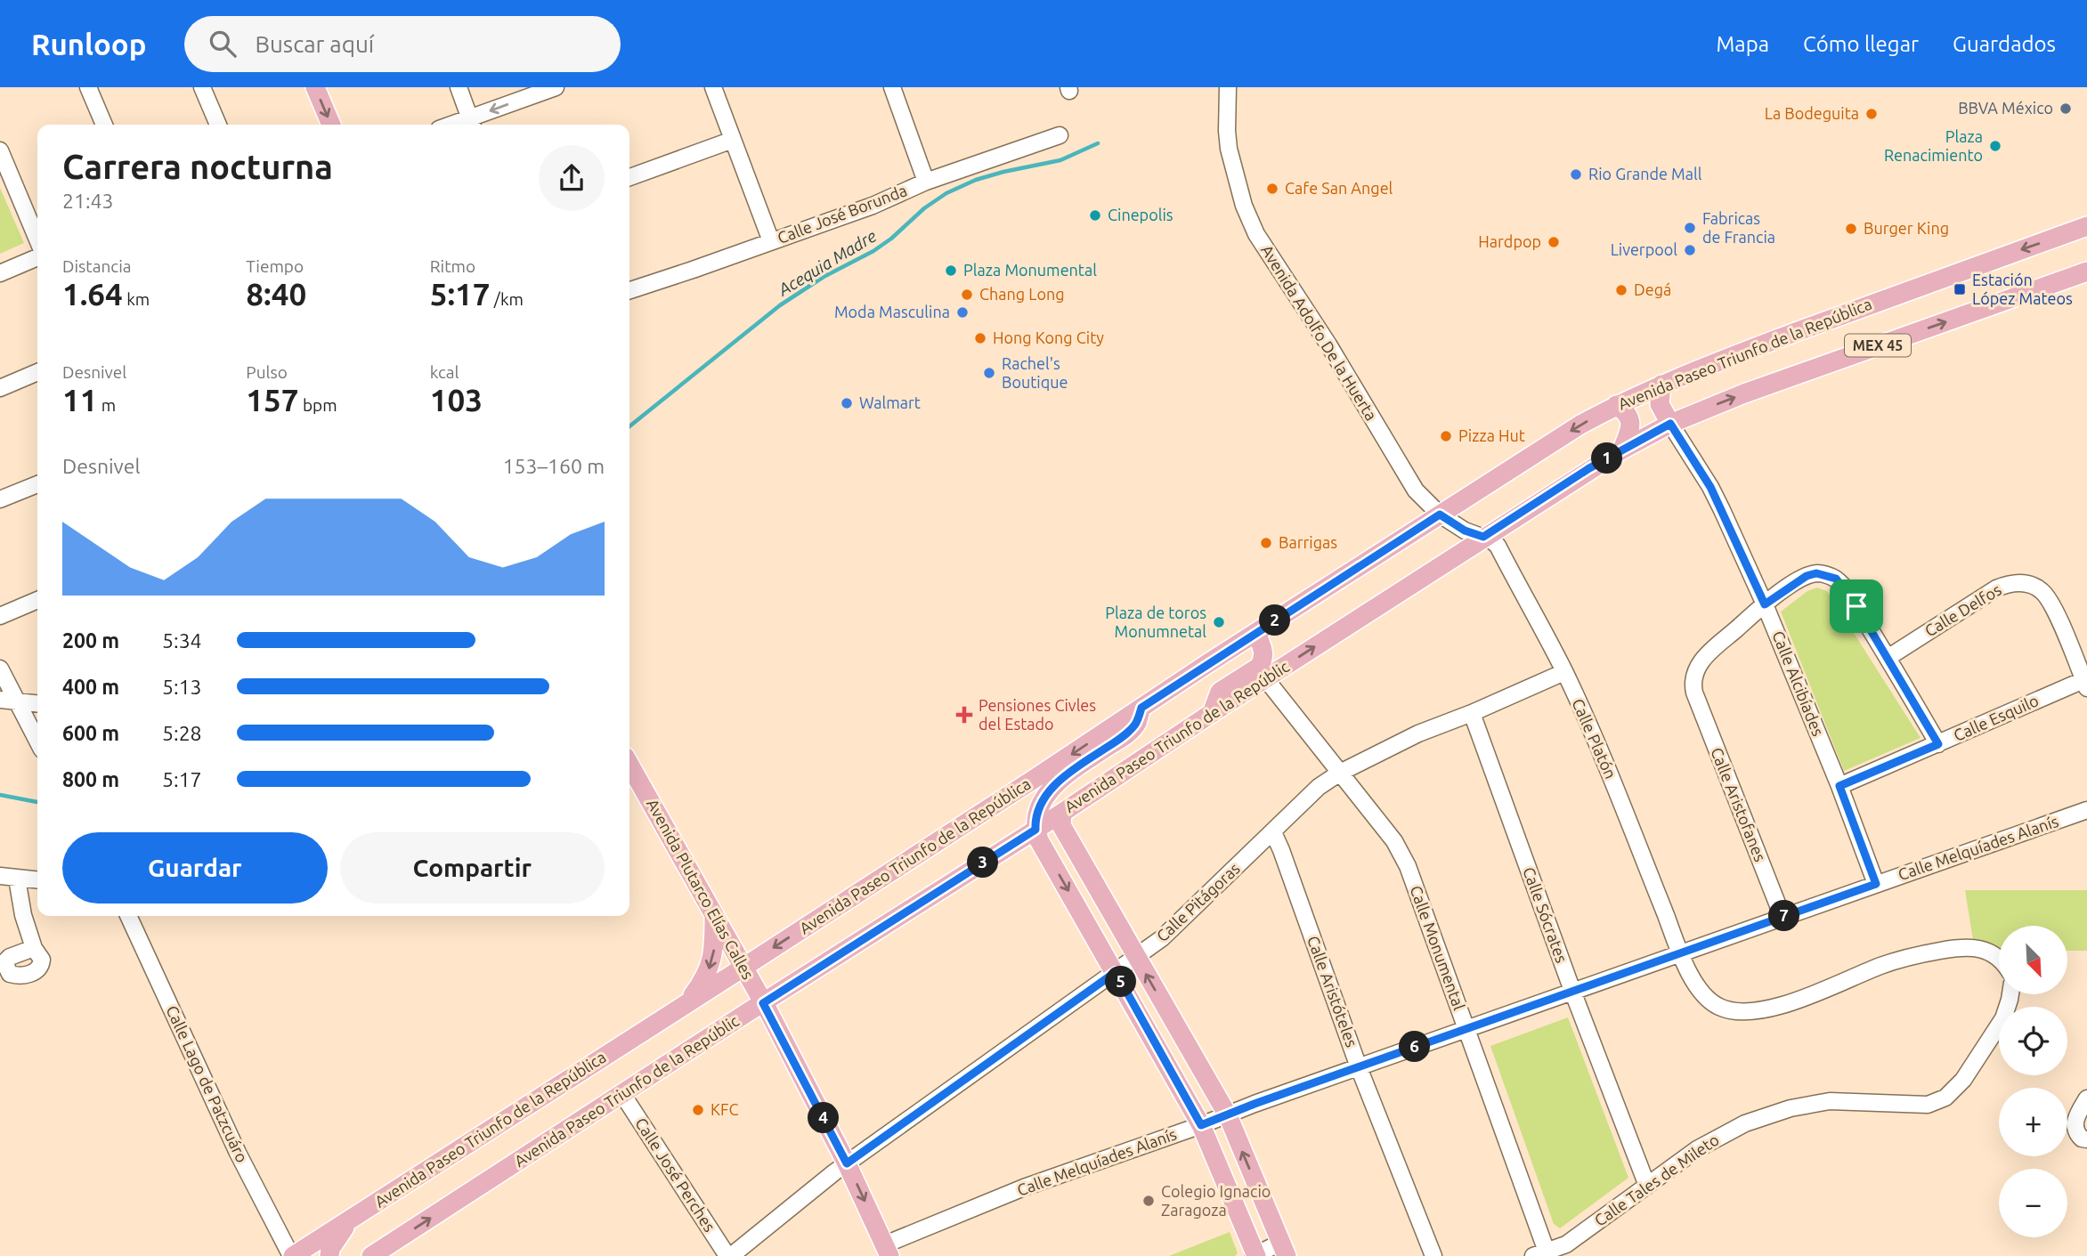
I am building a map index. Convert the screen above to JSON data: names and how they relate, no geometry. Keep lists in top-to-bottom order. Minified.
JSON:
{"streets":{"main road":["MEX 45","Avenida Paseo Triunfo de la República","Avenida Paseo Triunfo de la Repúblic","Avenida Plutarco Elías Calles"],"street":["Calle José Borunda","Avenida Adolfo De la Huerta","Calle Delfos","Calle Alcibíades","Calle Esquilo","Calle Platón","Calle Aristofanes","Calle Melquíades Alanís","Calle Pitágoras","Calle Sócrates","Calle Monumental","Calle Aristóteles","Calle Lago de Patzcuáro","Calle José Perches","Calle Tales de Mileto"]},"crossings":[["Avenida Adolfo De la Huerta","Avenida Paseo Triunfo de la República"],["Avenida Adolfo De la Huerta","Avenida Paseo Triunfo de la Repúblic"],["Avenida Adolfo De la Huerta","Calle Platón"],["MEX 45","Calle Alcibíades"],["MEX 45","Avenida Paseo Triunfo de la Repúblic"],["Avenida Paseo Triunfo de la República","Avenida Plutarco Elías Calles"],["Avenida Paseo Triunfo de la República","Calle Lago de Patzcuáro"],["Calle Delfos","Calle Esquilo"],["Calle Alcibíades","Calle Esquilo"],["Calle Alcibíades","Avenida Paseo Triunfo de la Repúblic"],["Calle Alcibíades","Calle Aristofanes"],["Calle Alcibíades","Calle Melquíades Alanís"],["Avenida Paseo Triunfo de la Repúblic","Calle Platón"],["Avenida Paseo Triunfo de la Repúblic","Avenida Plutarco Elías Calles"],["Avenida Paseo Triunfo de la Repúblic","Calle Monumental"],["Avenida Paseo Triunfo de la Repúblic","Calle José Perches"],["Calle Platón","Calle Melquíades Alanís"],["Calle Platón","Calle Pitágoras"],["Calle Aristofanes","Calle Melquíades Alanís"],["Calle Melquíades Alanís","Avenida Plutarco Elías Calles"],["Calle Melquíades Alanís","Calle Sócrates"],["Calle Melquíades Alanís","Calle Monumental"],["Calle Melquíades Alanís","Calle Aristóteles"],["Avenida Plutarco Elías Calles","Calle Pitágoras"],["Calle Pitágoras","Calle Sócrates"],["Calle Pitágoras","Calle Monumental"],["Calle Pitágoras","Calle Aristóteles"],["Calle Pitágoras","Calle José Perches"],["Calle Sócrates","Calle Tales de Mileto"],["Calle Monumental","Calle Tales de Mileto"]],"one_way":["Avenida Paseo Triunfo de la Repúblic"],"water":["Acequia Madre"],"places":{"other":["BBVA México","La Bodeguita","Plaza Renacimiento","Rio Grande Mall","Cafe San Angel","Cinepolis","Fabricas de Francia","Burger King","Hardpop","Liverpool","Plaza Monumental","Degá","Chang Long","Moda Masculina","Hong Kong City","Rachel's Boutique","Walmart","Pizza Hut","Barrigas","Plaza de toros Monumnetal","KFC","Colegio Ignacio Zaragoza"],"transit":["Estación López Mateos"],"health":["Pensiones Civles del Estado"]},"north":"bottom right","page":{"header":"Runloop","search":"Buscar aquí","nav":["Mapa","Cómo llegar","Guardados"],"heading":["Carrera nocturna","21:43"],"stats":[["Distancia","1.64 km"],["Tiempo","8:40"],["Ritmo","5:17 /km"],["Desnivel","11 m"],["Pulso","157 bpm"],["kcal","103"]],"pins":["1","2","3","7","5","6","4"],"chart":["Desnivel","153–160 m"],"list":[{"name":"200 m","note":"5:34"},{"name":"400 m","note":"5:13"},{"name":"600 m","note":"5:28"},{"name":"800 m","note":"5:17"}],"buttons":["Guardar","Compartir"],"map_buttons":["+","−"]}}
